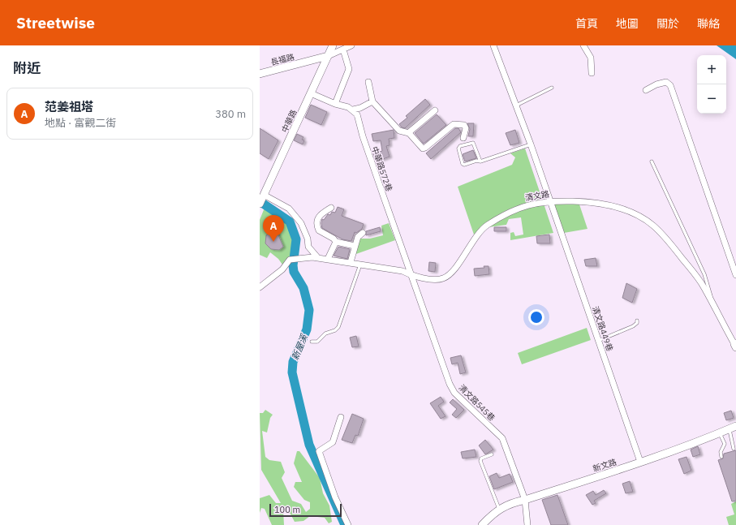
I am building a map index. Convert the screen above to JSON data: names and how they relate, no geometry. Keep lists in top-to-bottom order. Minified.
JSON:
{"streets":{"street":["長福路","中華路","中華路572巷","清文路","清文路449巷","清文路545巷","新文路"]},"crossings":[["長福路","中華路"],["中華路572巷","清文路"],["中華路572巷","清文路545巷"],["清文路","清文路449巷"],["清文路","清文路545巷"],["清文路449巷","新文路"],["清文路545巷","新文路"]],"water":["新屋溪"],"scale_bar":"100 m","page":{"header":"Streetwise","nav":["首頁","地圖","關於","聯絡"],"heading":"附近","map_buttons":["+","−"],"list":[{"mark":"A","name":"范姜祖塔","note":"地點 · 富觀二街","value":"380 m"}],"pins":"A","scale":"100 m"}}
